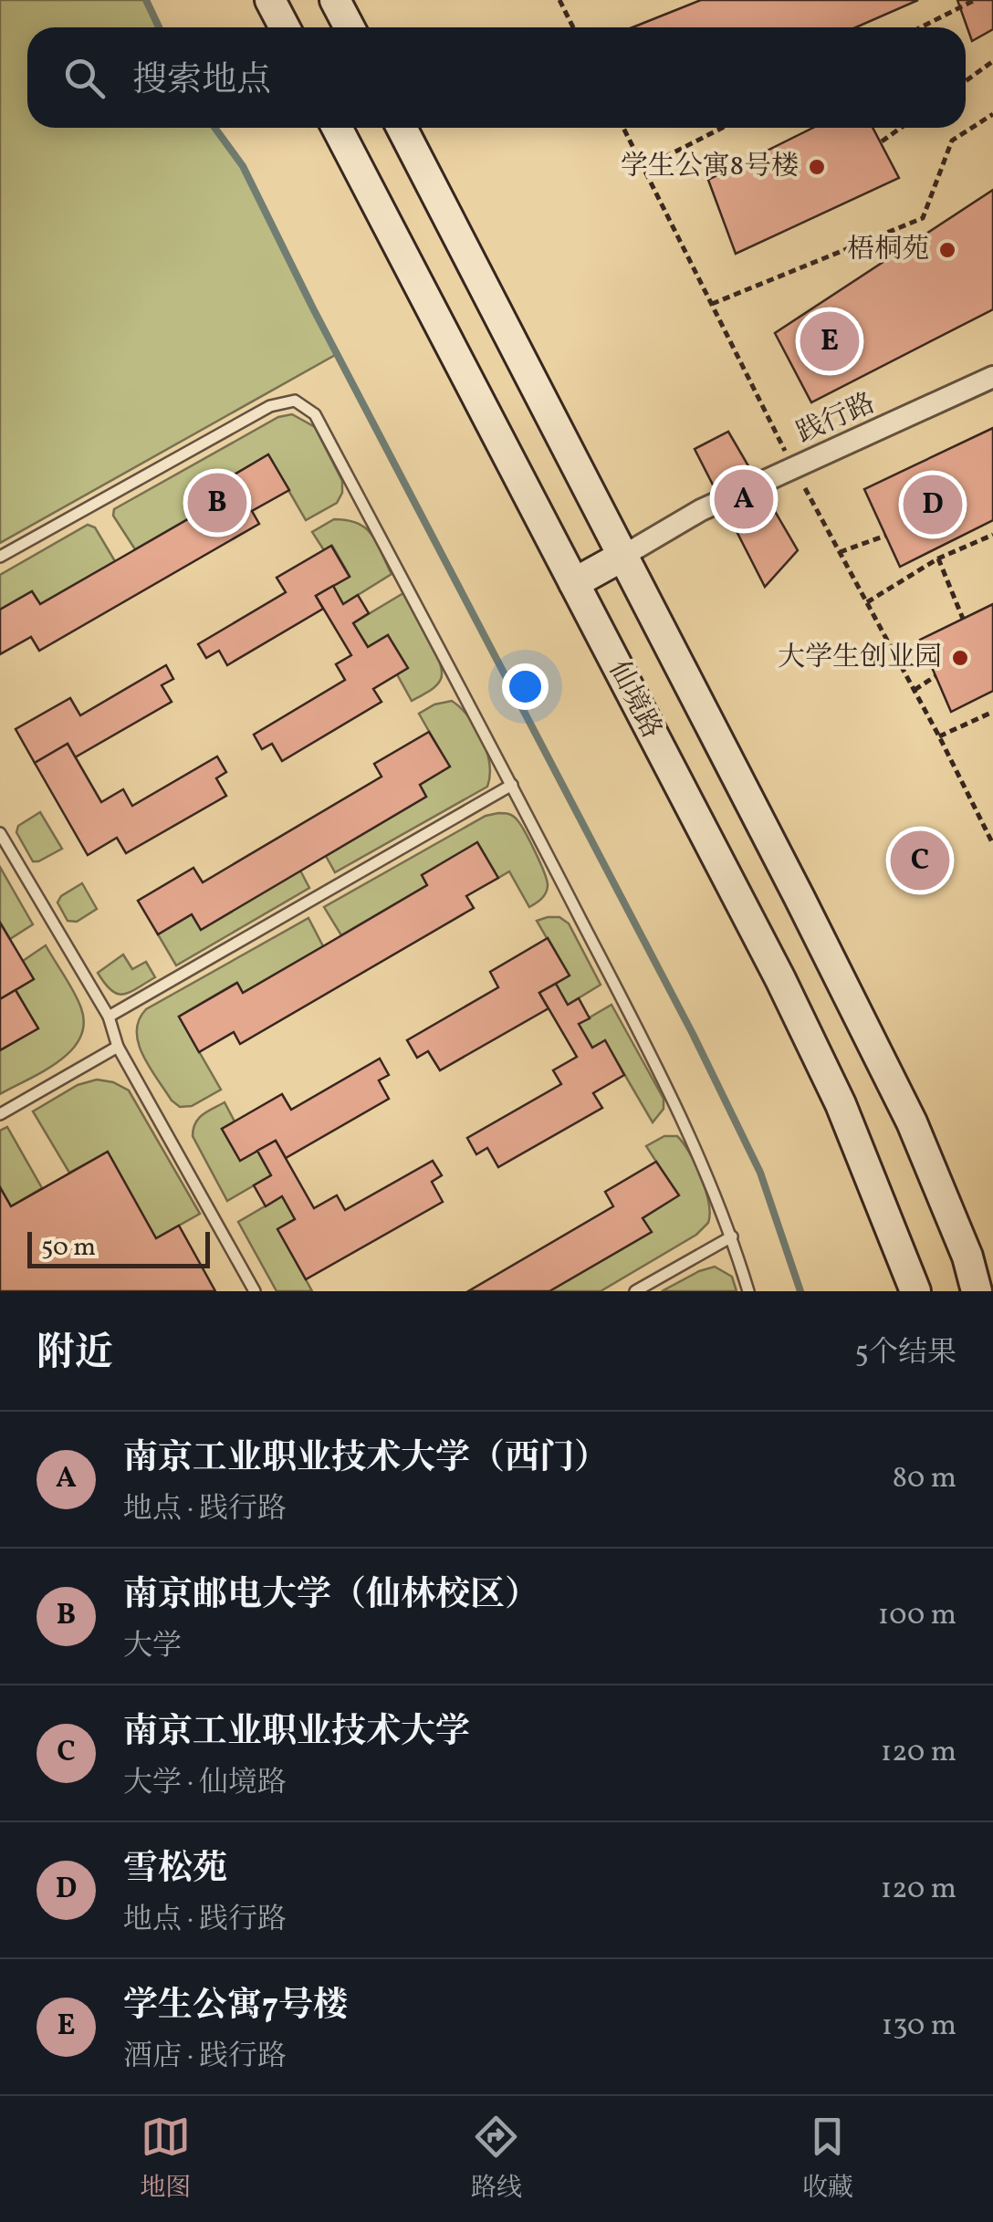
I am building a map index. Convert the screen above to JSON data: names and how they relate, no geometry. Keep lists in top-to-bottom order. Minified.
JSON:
{"streets":{"main road":["仙境路"],"street":["践行路"]},"crossings":[["践行路","仙境路"]],"places":["学生公寓8号楼","梧桐苑","大学生创业园"],"scale_bar":"50 m","page":{"search":"搜索地点","pins":["E","A","B","D","C"],"scale":"50 m","heading":["附近","5个结果"],"list":[{"mark":"A","name":"南京工业职业技术大学（西门）","note":"地点 · 践行路","value":"80 m"},{"mark":"B","name":"南京邮电大学（仙林校区）","note":"大学","value":"100 m"},{"mark":"C","name":"南京工业职业技术大学","note":"大学 · 仙境路","value":"120 m"},{"mark":"D","name":"雪松苑","note":"地点 · 践行路","value":"120 m"},{"mark":"E","name":"学生公寓7号楼","note":"酒店 · 践行路","value":"130 m"}],"nav":["地图","路线","收藏"]}}
